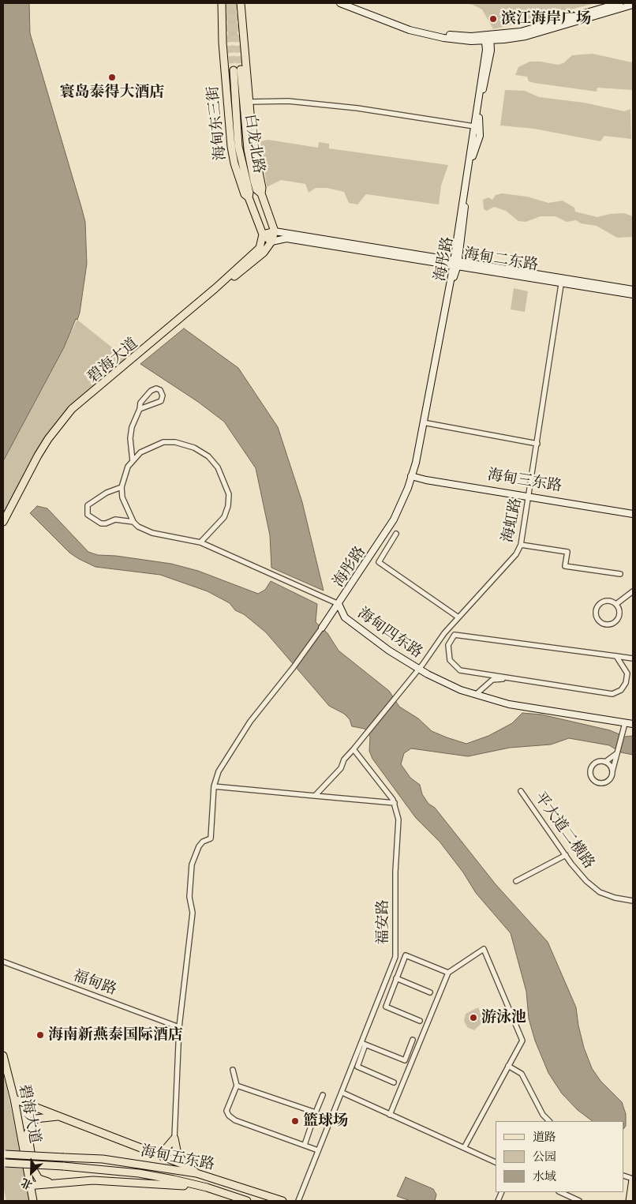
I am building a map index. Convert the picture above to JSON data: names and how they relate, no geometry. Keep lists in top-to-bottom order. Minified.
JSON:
{"streets":{"main road":["海甸东三街","白龙北路","海彤路","海甸二东路","碧海大道","海甸四东路","海甸五东路"],"street":["海虹路","平大道二横路","福安路","福甸路"]},"crossings":[["海甸东三街","白龙北路"],["海甸东三街","碧海大道"],["海彤路","海甸二东路"],["海彤路","海甸四东路"],["海甸二东路","碧海大道"],["海甸二东路","海虹路"],["海虹路","海甸四东路"]],"places":["滨江海岸广场","寰岛泰得大酒店","游泳池","海南新燕泰国际酒店","篮球场"],"legend":["道路","公园","水域"],"north":"bottom left"}
